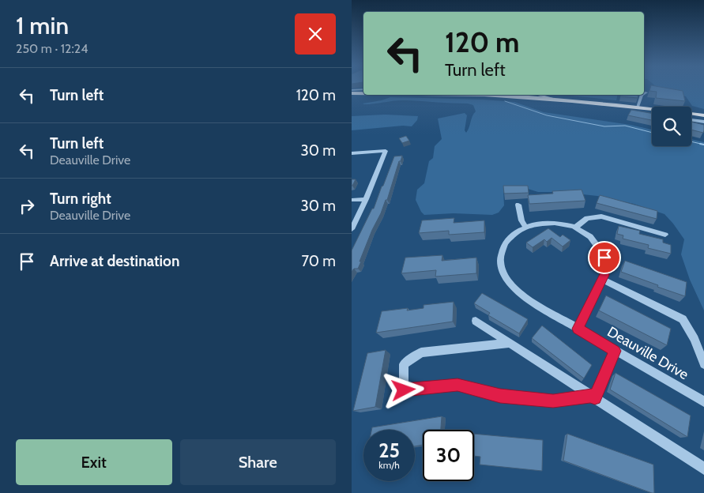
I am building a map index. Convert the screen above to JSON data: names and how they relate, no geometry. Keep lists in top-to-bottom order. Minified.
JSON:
{"streets":{"street":["Deauville Drive"]},"page":{"heading":["1 min","250 m · 12:24"],"turn":["120 m","Turn left"],"list":[{"name":"Turn left","value":"120 m"},{"name":"Turn left","note":"Deauville Drive","value":"30 m"},{"name":"Turn right","note":"Deauville Drive","value":"30 m"},{"name":"Arrive at destination","value":"70 m"}],"speed":"25 km/h","limit":"30","buttons":["Exit","Share"]}}
